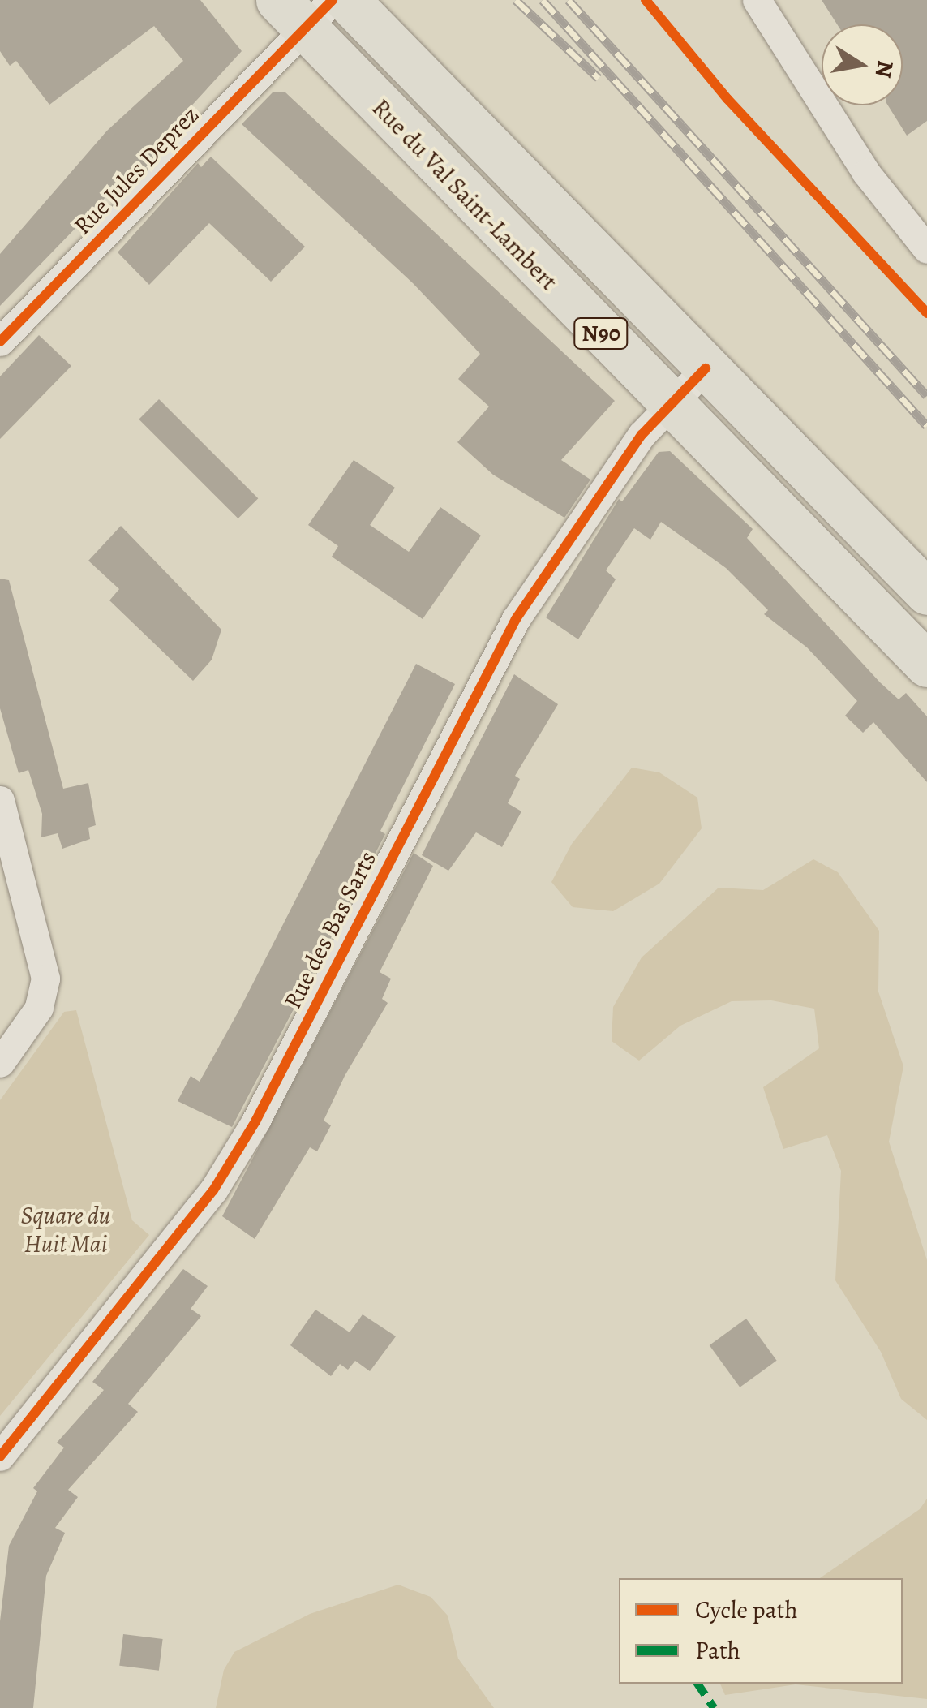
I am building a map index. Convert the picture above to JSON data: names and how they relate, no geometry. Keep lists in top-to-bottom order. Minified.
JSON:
{"streets":{"main road":["Rue du Val Saint-Lambert","N90"],"street":["Rue Jules Deprez","Rue des Bas Sarts"]},"crossings":[["Rue Jules Deprez","Rue du Val Saint-Lambert"],["Rue du Val Saint-Lambert","Rue des Bas Sarts"]],"parks":["Square du Huit Mai"],"legend":["Cycle path","Path"],"north":"right"}
